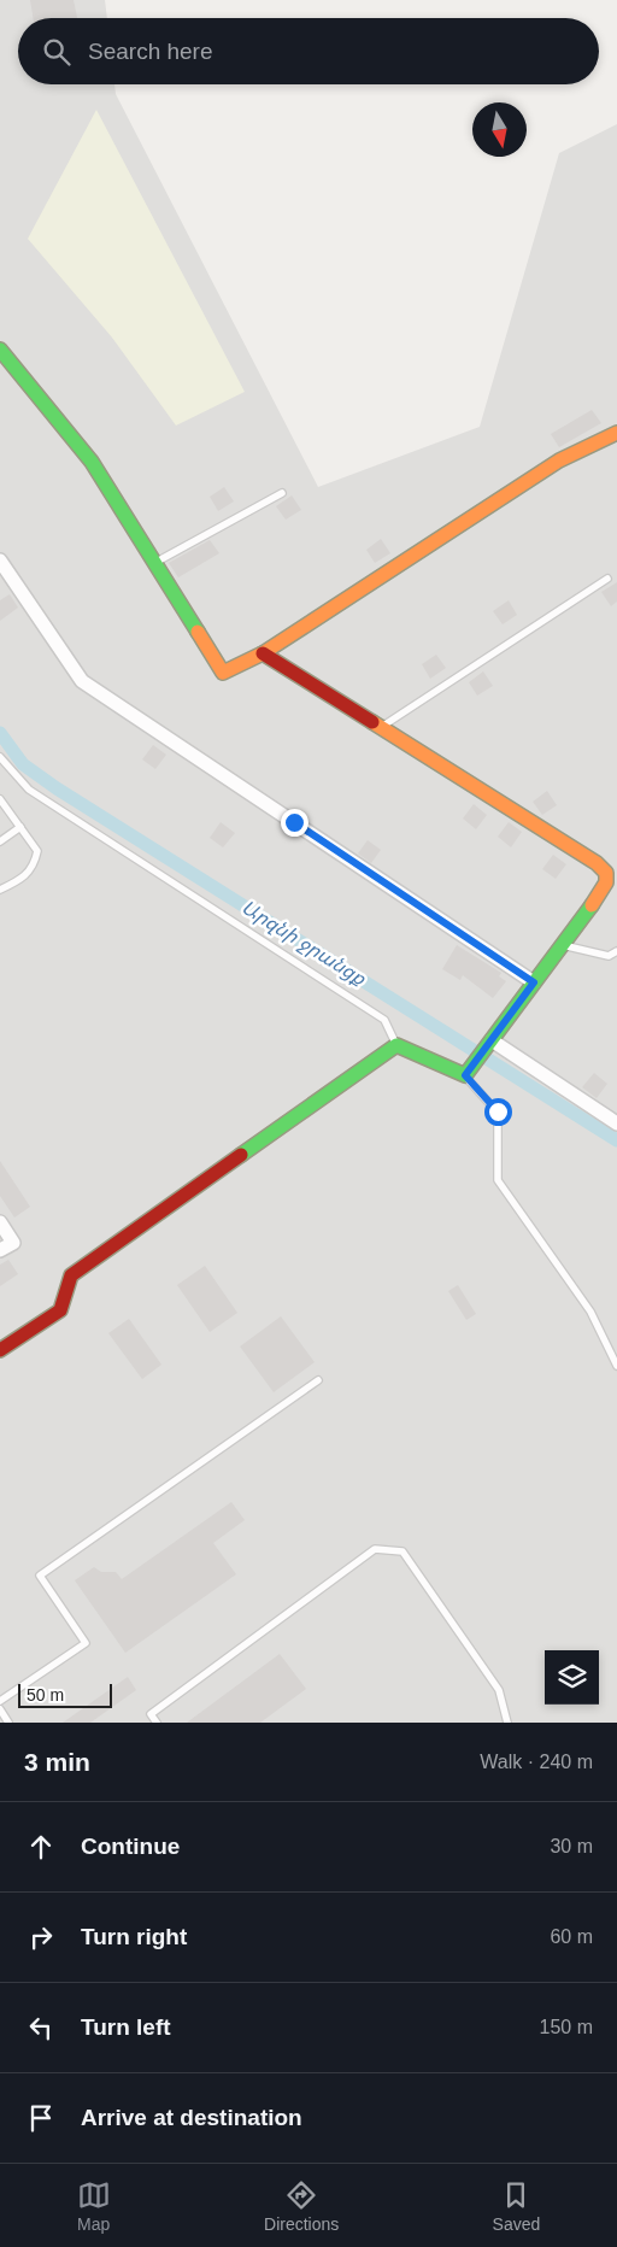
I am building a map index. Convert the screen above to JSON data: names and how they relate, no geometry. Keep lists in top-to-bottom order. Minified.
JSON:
{"water":["Արզնի ջրանցք"],"scale_bar":"50 m","north":"bottom","page":{"search":"Search here","scale":"50 m","heading":["3 min","Walk · 240 m"],"list":[["Continue","30 m"],["Turn right","60 m"],["Turn left","150 m"],"Arrive at destination"],"nav":["Map","Directions","Saved"]}}
